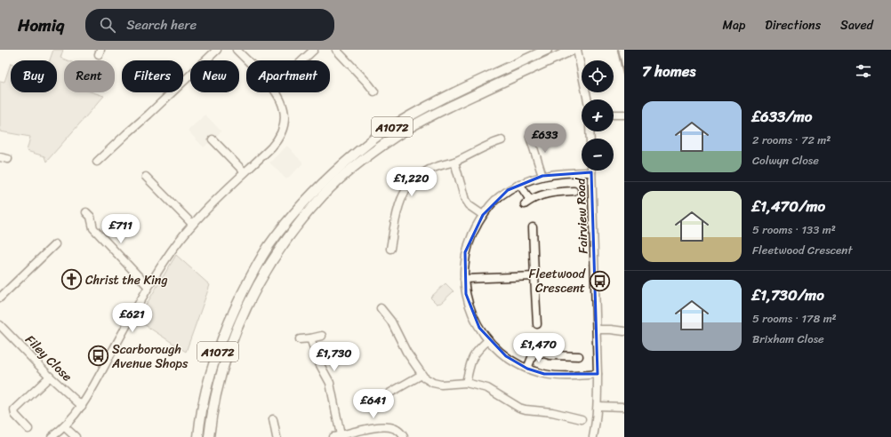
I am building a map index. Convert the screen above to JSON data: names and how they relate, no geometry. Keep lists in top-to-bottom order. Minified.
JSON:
{"streets":{"main road":["A1072"],"street":["Fairview Road","Filey Close"]},"places":{"church":["Christ the King"],"bus stop":["Fleetwood Crescent","Scarborough Avenue Shops"]},"page":{"header":"Homiq","search":"Search here","nav":["Map","Directions","Saved"],"heading":"7 homes","map_buttons":["+","−"],"chip":["Buy","Rent","Filters","New","Apartment"],"list":[{"name":"£633/mo","note":"2 rooms · 72 m² · Colwyn Close"},{"name":"£1,470/mo","note":"5 rooms · 133 m² · Fleetwood Crescent"},{"name":"£1,730/mo","note":"5 rooms · 178 m² · Brixham Close"}],"price":["£633","£1,220","£711","£621","£1,470","£1,730","£641"]}}
